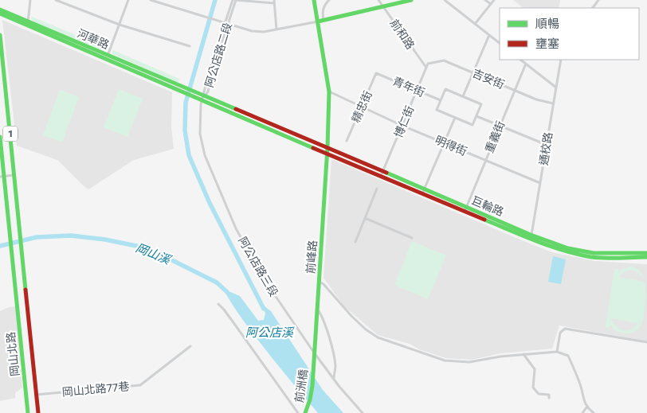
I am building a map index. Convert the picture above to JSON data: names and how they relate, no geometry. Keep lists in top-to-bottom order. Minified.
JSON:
{"streets":{"street":["前和路","河華路","阿公店路二段","吉安街","青年街","精忠街","博仁街","1","重義街","明得街","通校路","巨輪路","前峰路","阿公店路三段","岡山北路","前洲橋","岡山北路77巷"]},"crossings":[["前和路","吉安街"],["前和路","博仁街"],["河華路","阿公店路二段"],["河華路","阿公店路三段"],["阿公店路二段","阿公店路三段"],["吉安街","博仁街"],["吉安街","重義街"],["吉安街","通校路"],["青年街","精忠街"],["青年街","博仁街"],["精忠街","明得街"],["博仁街","明得街"],["博仁街","巨輪路"],["1","岡山北路"],["重義街","明得街"],["重義街","巨輪路"],["明得街","通校路"],["通校路","巨輪路"],["巨輪路","前峰路"],["前峰路","阿公店路三段"],["前峰路","前洲橋"],["岡山北路","岡山北路77巷"]],"water":["岡山溪","阿公店溪"],"legend":["順暢","壅塞"]}
